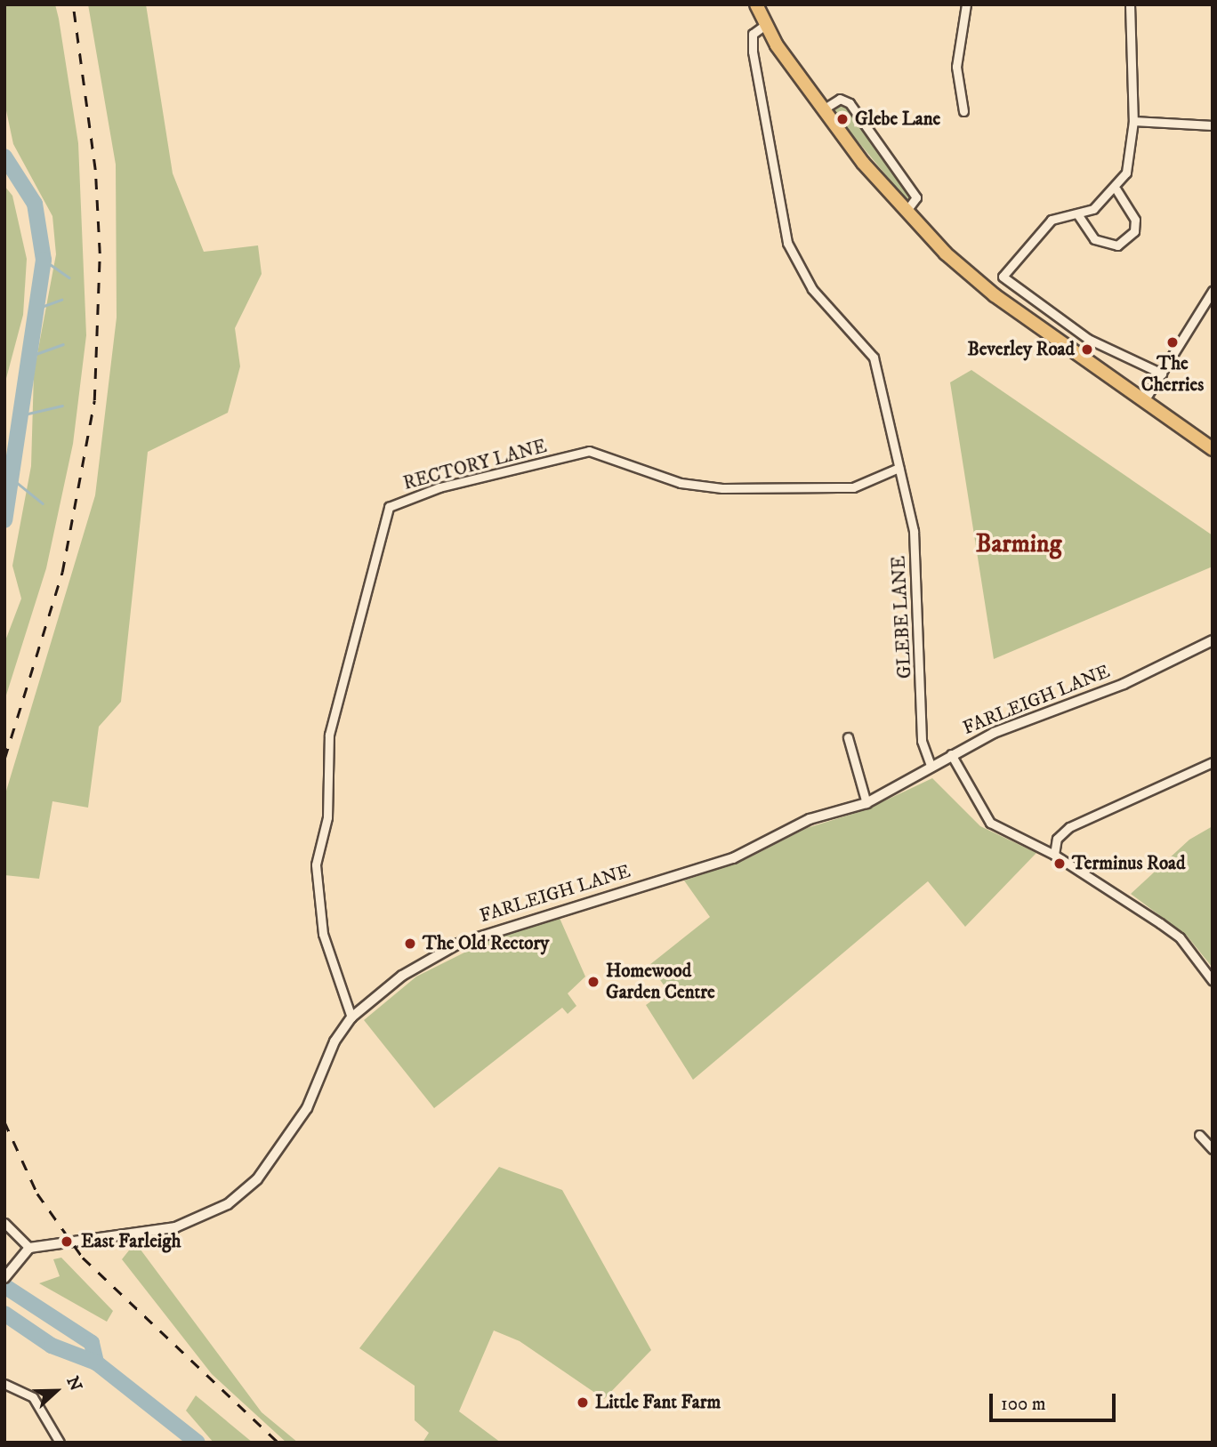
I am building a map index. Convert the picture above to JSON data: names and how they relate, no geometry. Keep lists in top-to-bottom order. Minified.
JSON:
{"streets":{"street":["RECTORY LANE","GLEBE LANE","FARLEIGH LANE"]},"crossings":[["RECTORY LANE","GLEBE LANE"],["RECTORY LANE","FARLEIGH LANE"],["GLEBE LANE","FARLEIGH LANE"]],"districts":["Barming"],"places":["Glebe Lane","The Cherries","Beverley Road","Terminus Road","The Old Rectory","Homewood Garden Centre","East Farleigh","Little Fant Farm"],"scale_bar":"100 m","north":"right"}
